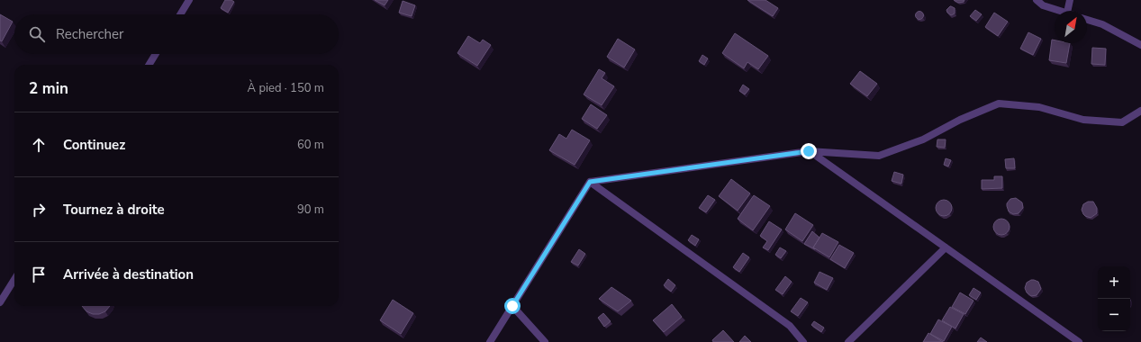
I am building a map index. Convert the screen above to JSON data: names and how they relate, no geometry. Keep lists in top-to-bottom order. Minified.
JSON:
{"north":"top right","page":{"search":"Rechercher","heading":["2 min","À pied · 150 m"],"list":[["Continuez","60 m"],["Tournez à droite","90 m"],"Arrivée à destination"],"map_buttons":["+","−"]}}
